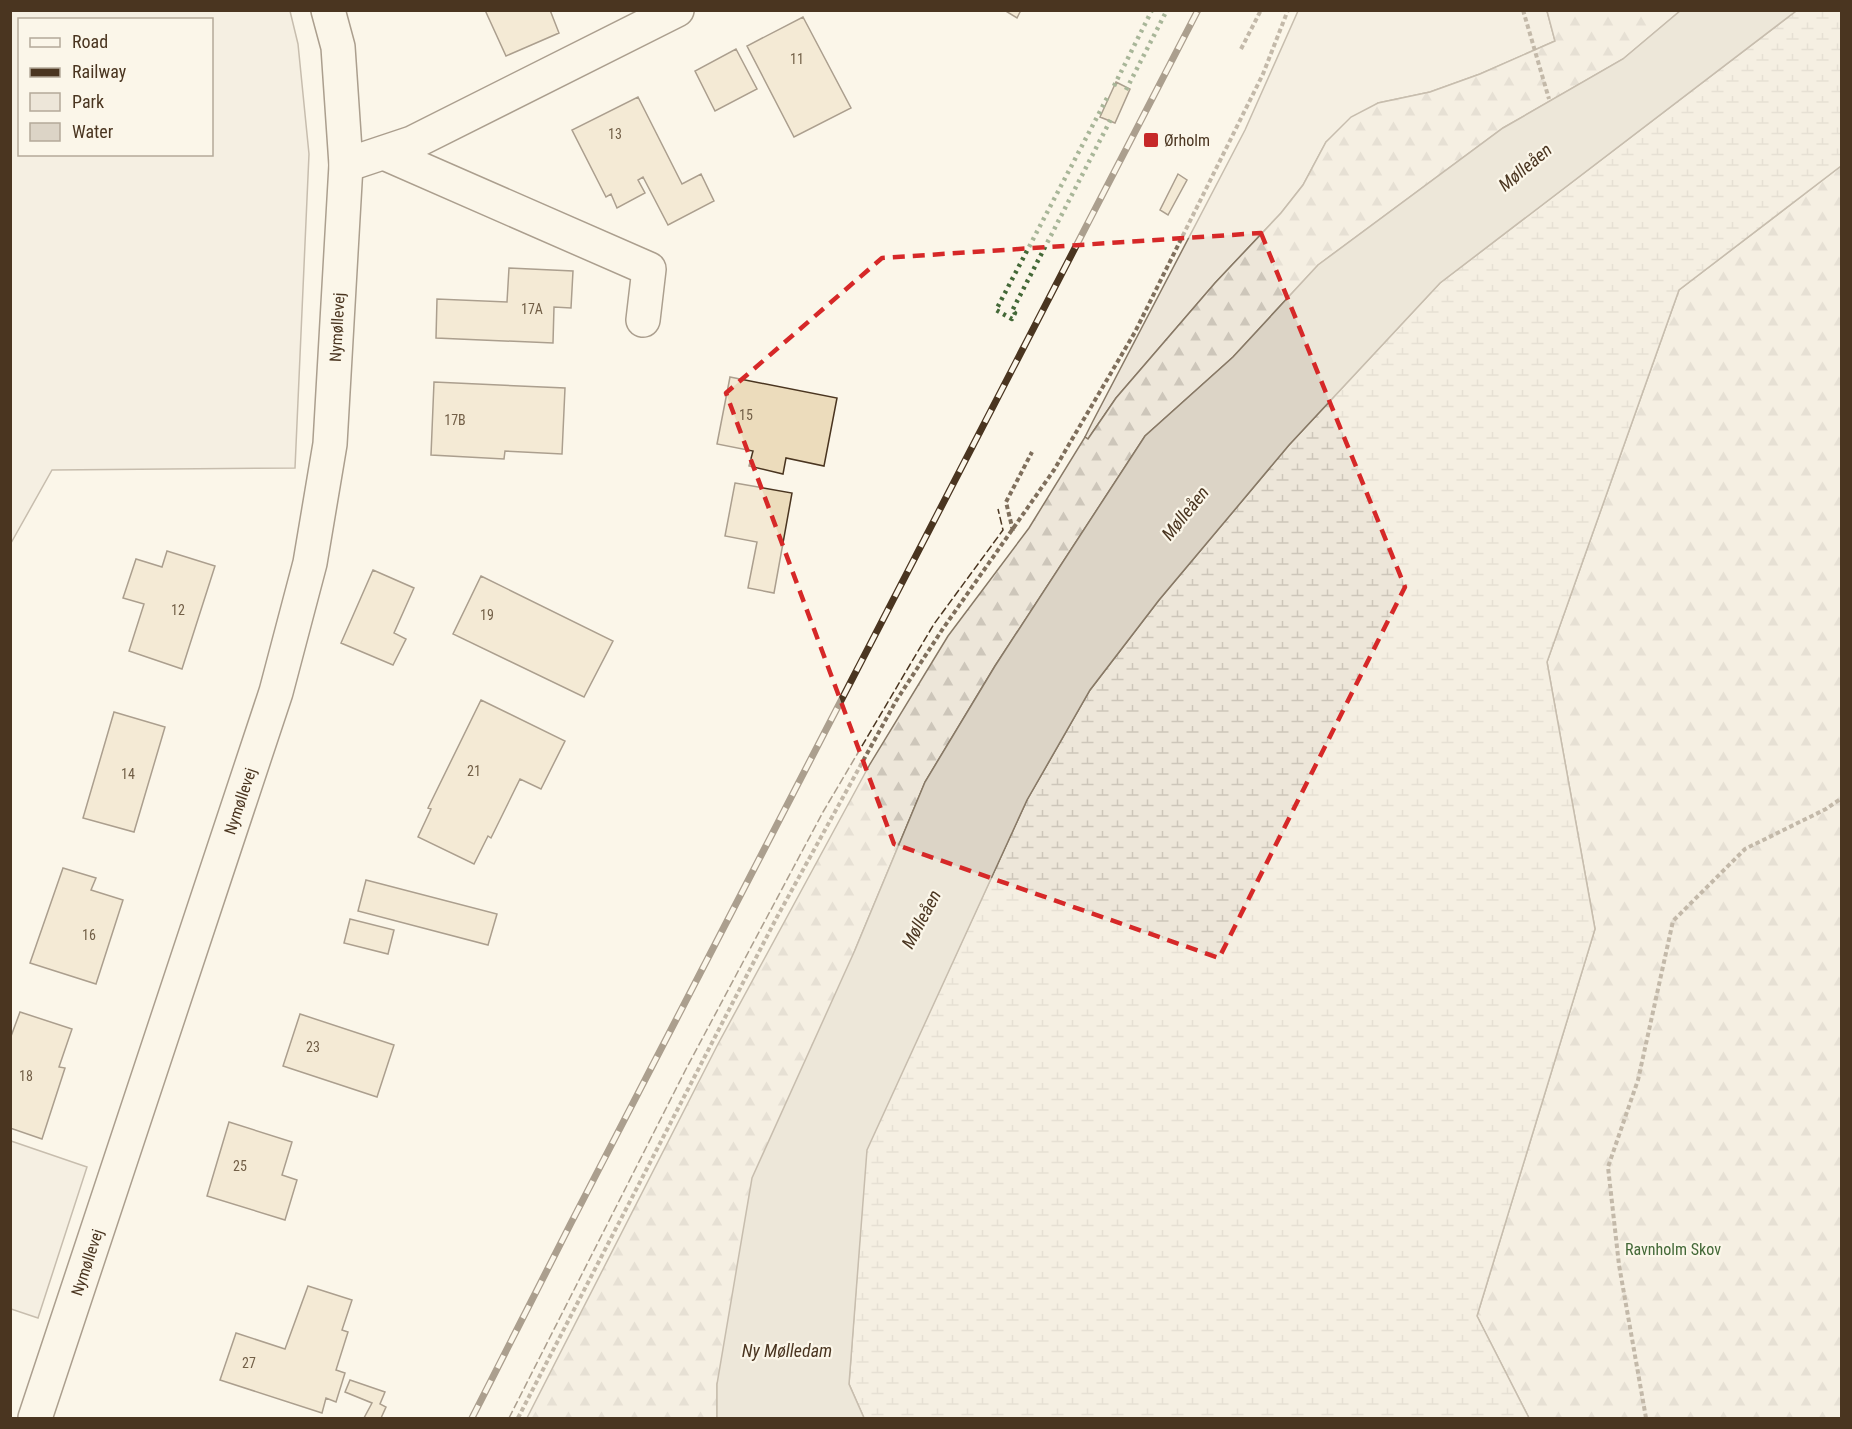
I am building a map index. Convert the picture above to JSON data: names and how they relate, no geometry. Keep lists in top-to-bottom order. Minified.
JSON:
{"streets":{"street":["Nymøllevej"]},"water":["Mølleåen","Ny Mølledam"],"parks":["Ravnholm Skov"],"places":{"transit":["Ørholm"]},"house_numbers":["11","13","17A","15","17B","12","19","21","14","16","23","18","25","27"],"legend":["Road","Railway","Park","Water"]}
